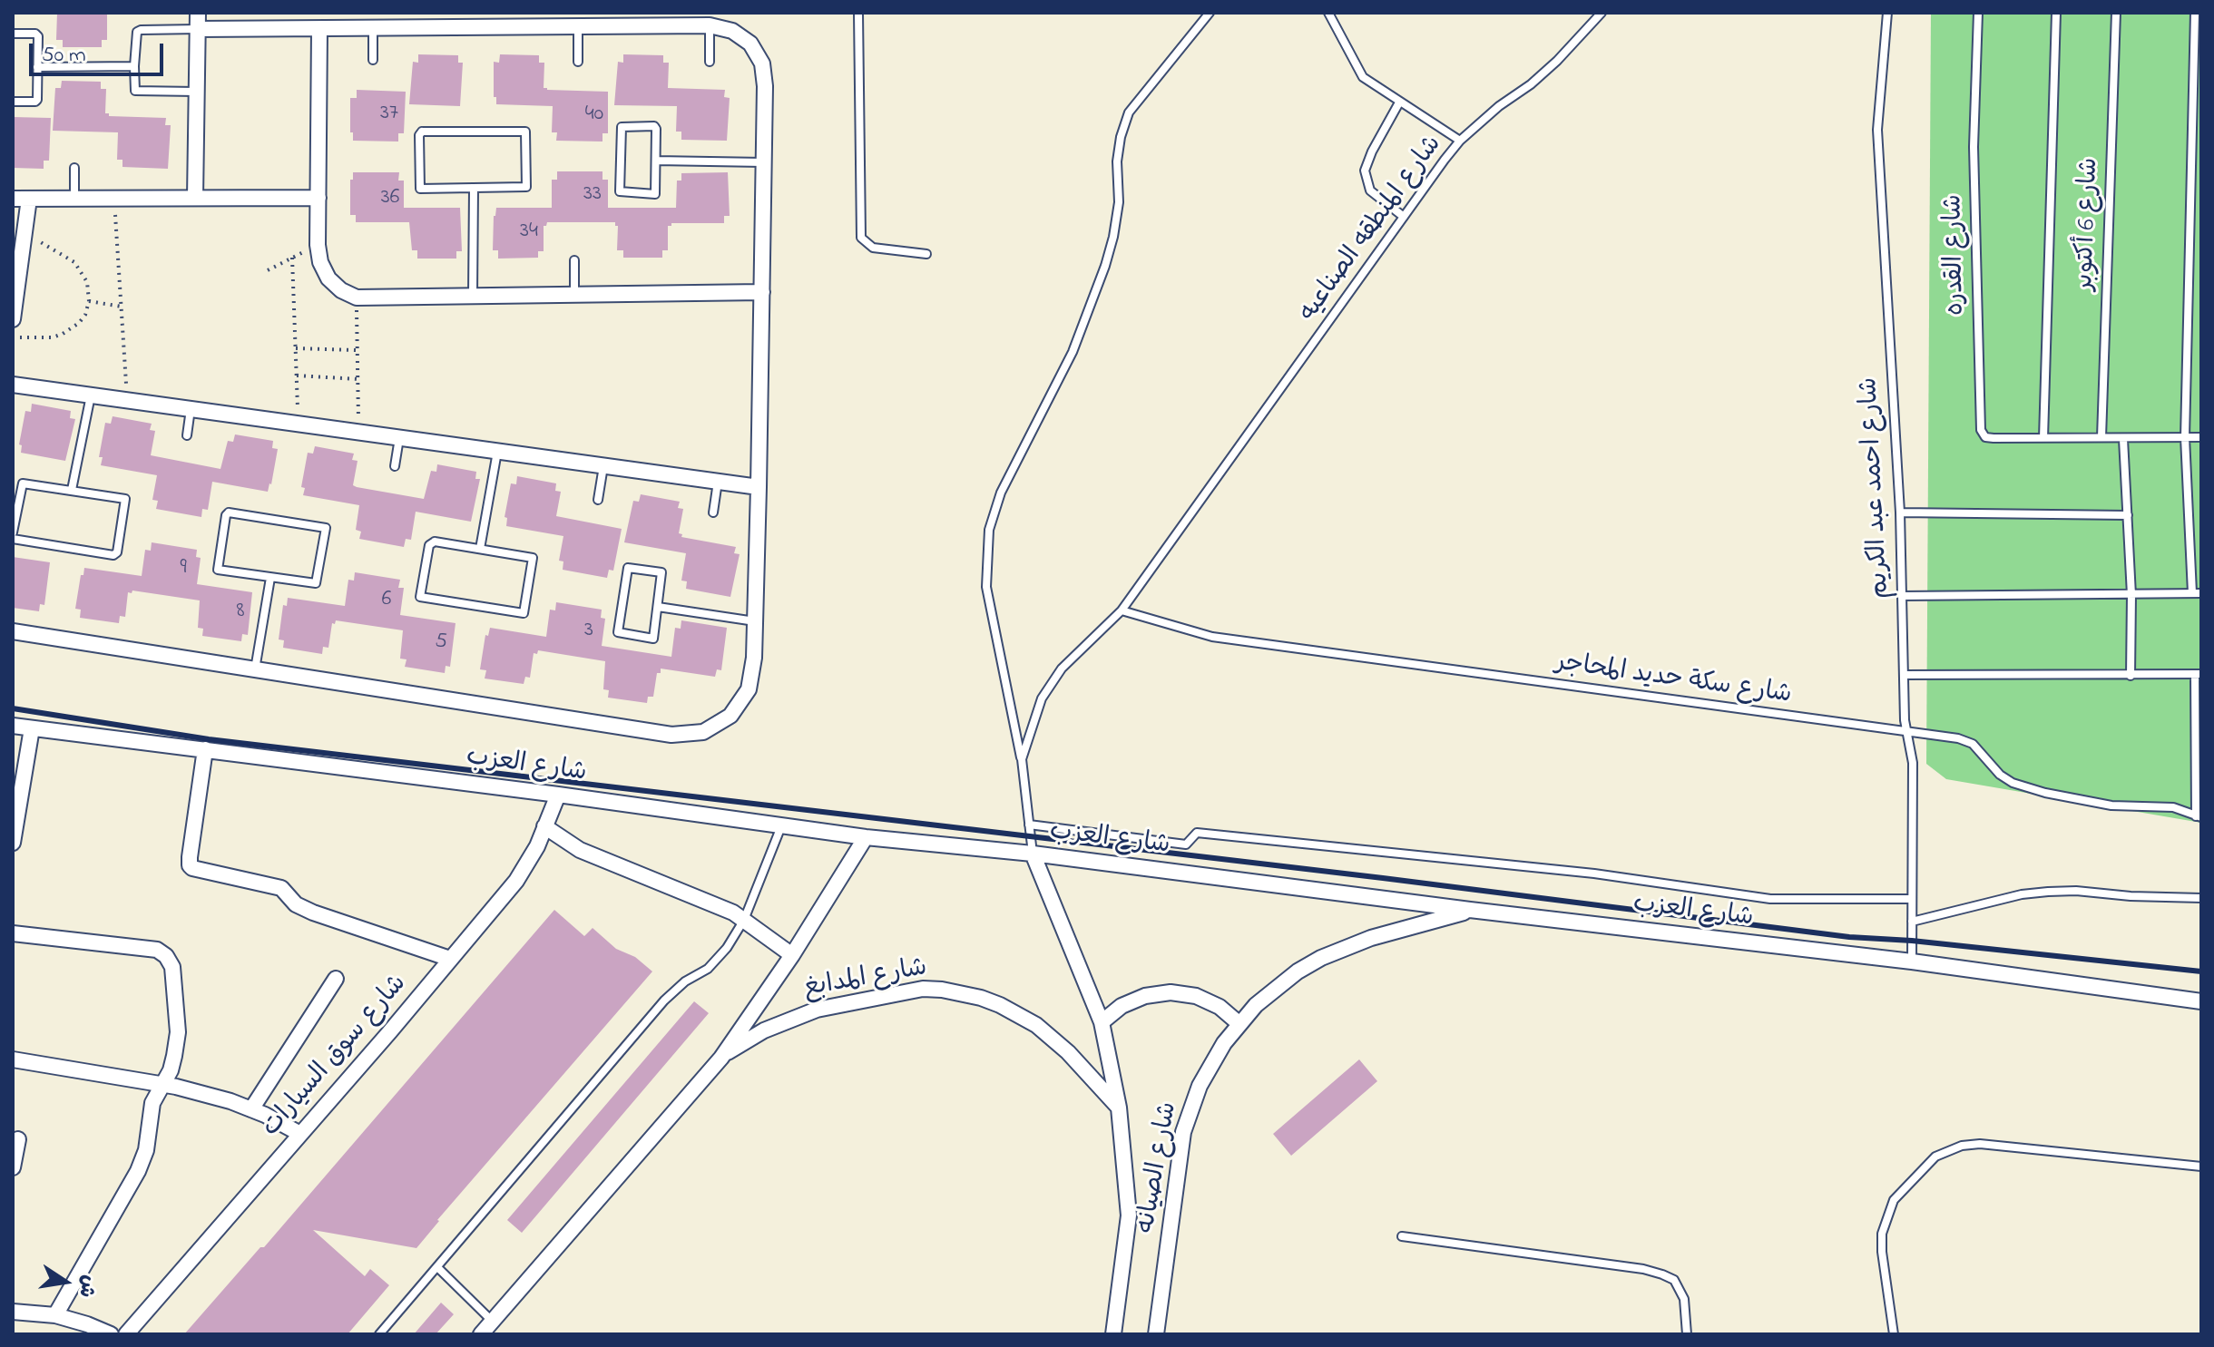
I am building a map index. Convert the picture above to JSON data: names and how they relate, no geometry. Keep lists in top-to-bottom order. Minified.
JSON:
{"streets":{"street":["شارع العزب","شارع المدابغ","شارع سوق السيارات","شارع الصيانه"],"lane":["شارع 6 أكتوبر","شارع المنطقه الصناعيه","شارع القدره","شارع احمد عبد الكريم","شارع سكة حديد المحاجر"]},"crossings":[["شارع المنطقه الصناعيه","شارع سكة حديد المحاجر"],["شارع احمد عبد الكريم","شارع سكة حديد المحاجر"],["شارع احمد عبد الكريم","شارع العزب"],["شارع العزب","شارع المدابغ"],["شارع العزب","شارع سوق السيارات"],["شارع العزب","شارع الصيانه"],["شارع المدابغ","شارع الصيانه"]],"house_numbers":["37","40","33","36","34","9","6","8","3","5"],"scale_bar":"50 m","north":"right"}
